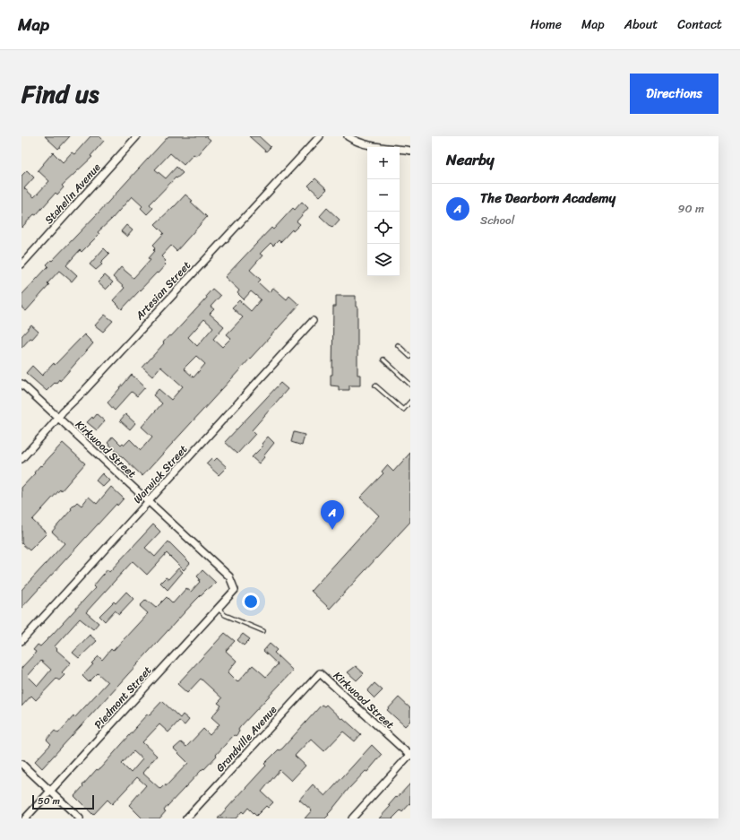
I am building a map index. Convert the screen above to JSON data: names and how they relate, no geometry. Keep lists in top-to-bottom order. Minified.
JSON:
{"streets":{"street":["Stahelin Avenue","Artesian Street","Kirkwood Street","Warwick Street","Piedmont Street","Grandville Avenue"]},"crossings":[["Artesian Street","Kirkwood Street"],["Kirkwood Street","Warwick Street"],["Kirkwood Street","Piedmont Street"],["Kirkwood Street","Grandville Avenue"]],"scale_bar":"50 m","page":{"header":"Map","nav":["Home","Map","About","Contact"],"title":"Find us","buttons":"Directions","heading":"Nearby","map_buttons":["+","−"],"list":[{"mark":"A","name":"The Dearborn Academy","note":"School","value":"90 m"}],"pins":"A","scale":"50 m"}}
